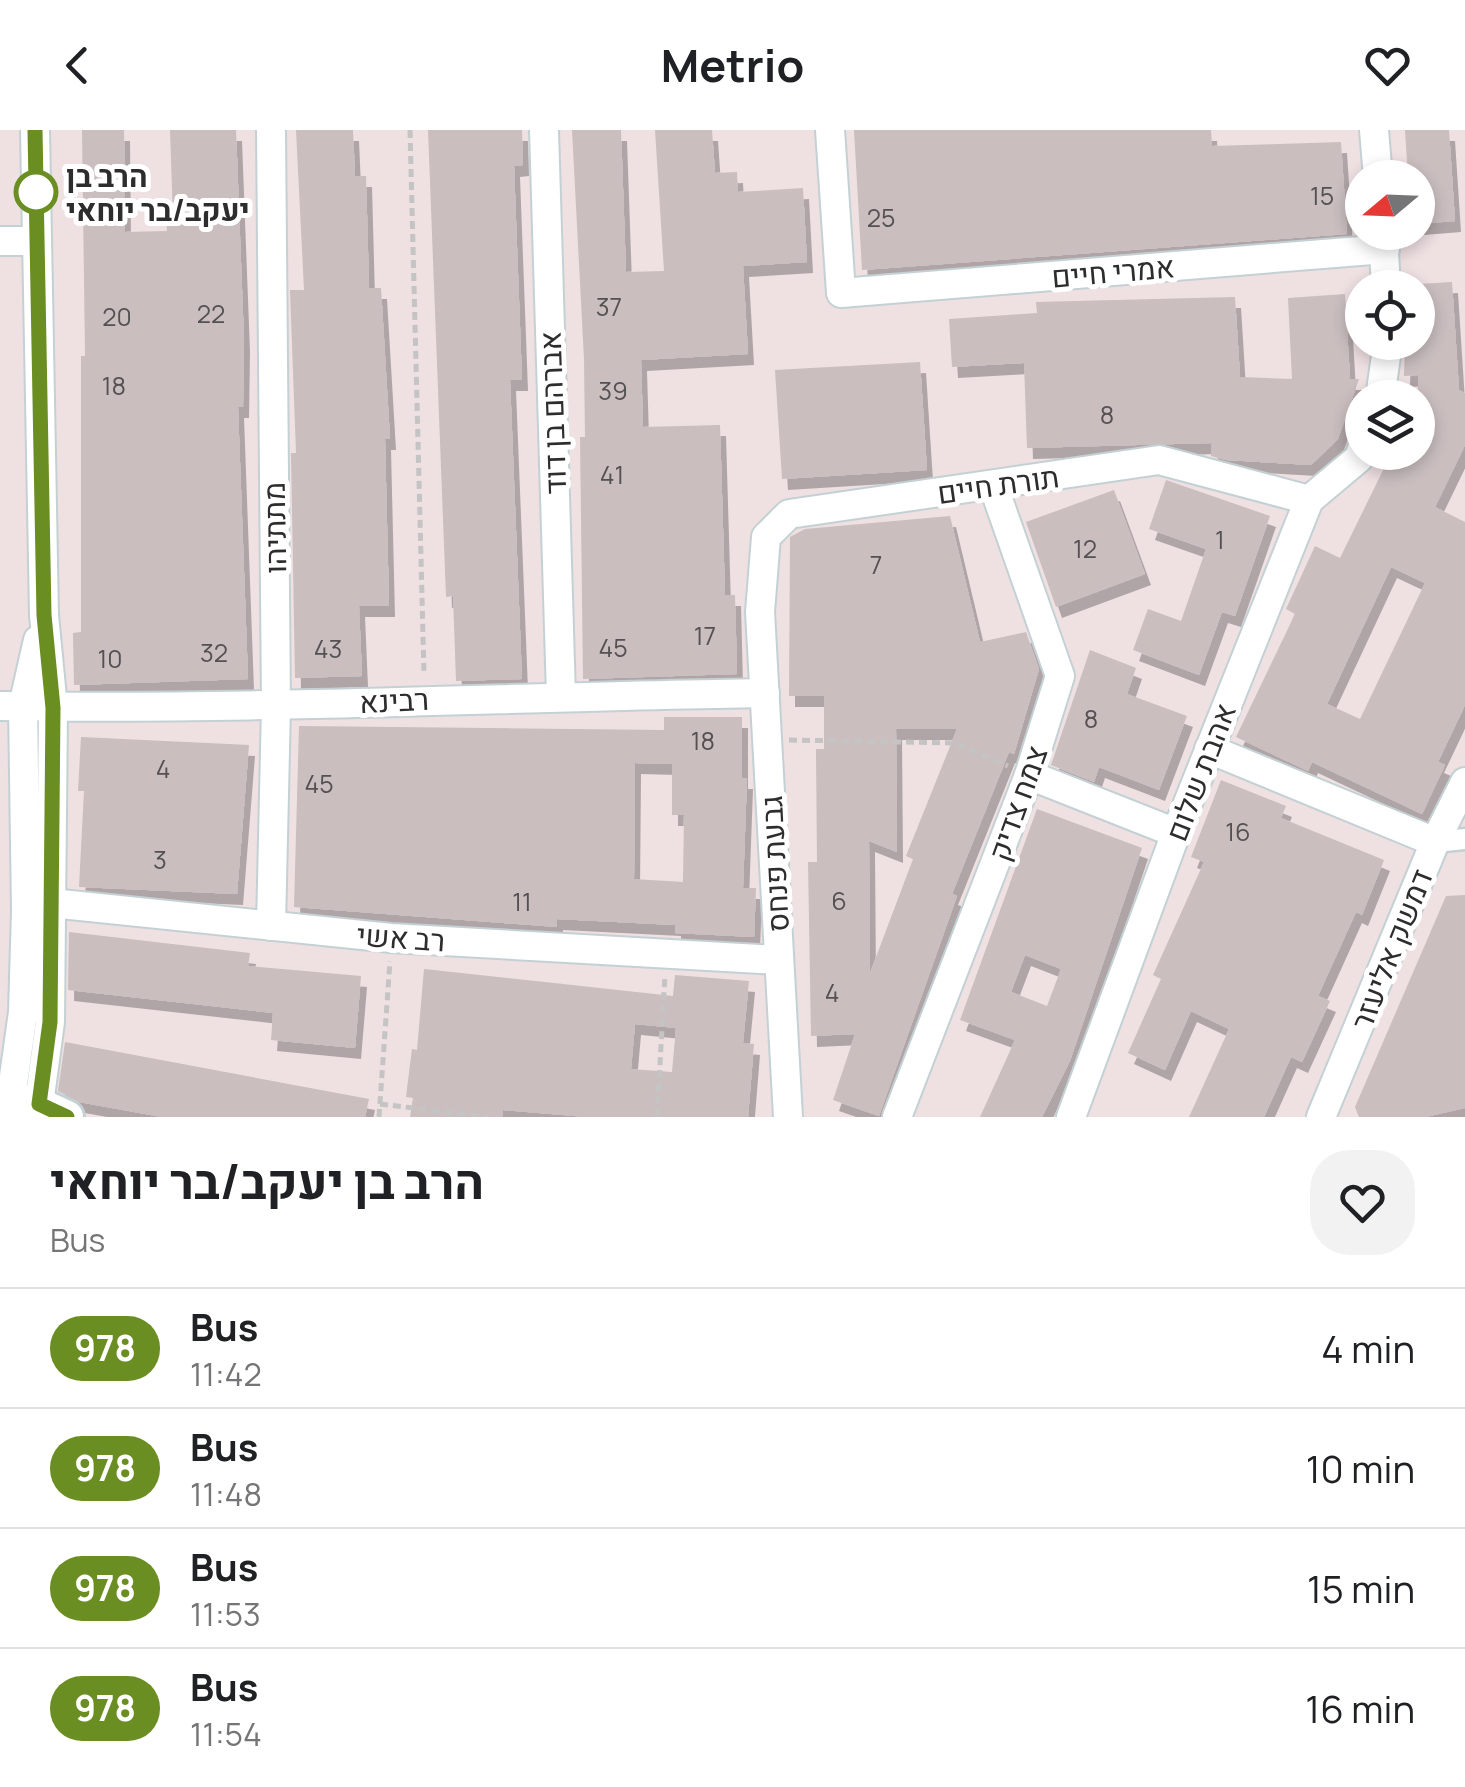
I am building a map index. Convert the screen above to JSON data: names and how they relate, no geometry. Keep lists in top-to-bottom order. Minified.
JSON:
{"streets":{"street":["אמרי חיים","אברהם בן דוד","תורת חיים","מתתיהו","רבינא","אהבת שלום","צמח צדיק","גבעת פנחס","רב אשי","דמשק אליעזר"]},"crossings":[["אברהם בן דוד","רבינא"],["תורת חיים","אהבת שלום"],["תורת חיים","צמח צדיק"],["תורת חיים","גבעת פנחס"],["מתתיהו","רבינא"],["מתתיהו","רב אשי"],["רבינא","גבעת פנחס"],["גבעת פנחס","רב אשי"]],"places":["הרב בן יעקב/בר יוחאי"],"lines":["bus line 978"],"house_numbers":["15","25","37","22","20","18","39","8","41","1","12","7","17","45","43","32","10","8","18","4","45","16","3","6","11","4"],"north":"left","page":{"header":"Metrio","heading":["הרב בן יעקב/בר יוחאי","Bus"],"list":[{"mark":"978","name":"Bus","note":"11:42","value":"4 min"},{"mark":"978","name":"Bus","note":"11:48","value":"10 min"},{"mark":"978","name":"Bus","note":"11:53","value":"15 min"},{"mark":"978","name":"Bus","note":"11:54","value":"16 min"}]}}
